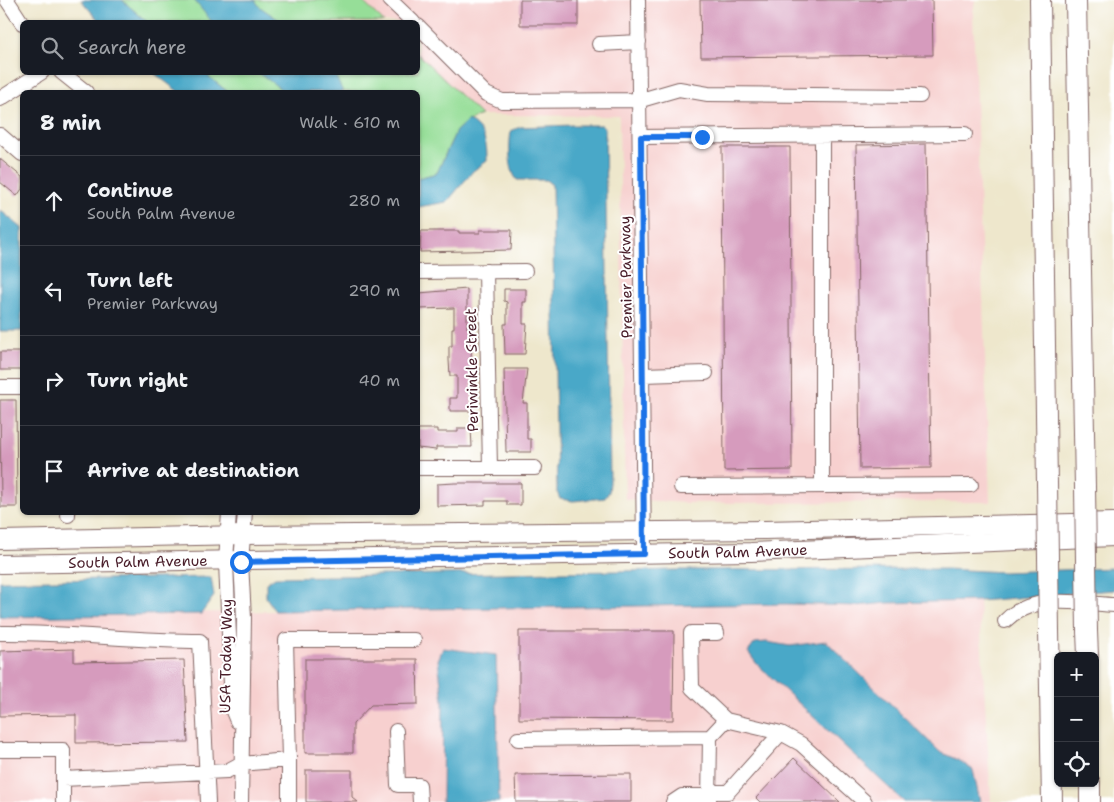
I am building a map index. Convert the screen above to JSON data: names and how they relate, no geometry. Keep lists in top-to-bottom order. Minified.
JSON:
{"streets":{"main road":["South Palm Avenue"],"street":["Premier Parkway","Periwinkle Street","USA Today Way"]},"crossings":[["Premier Parkway","South Palm Avenue"],["South Palm Avenue","USA Today Way"]],"page":{"search":"Search here","heading":["8 min","Walk · 610 m"],"list":[["Continue","South Palm Avenue","280 m"],["Turn left","Premier Parkway","290 m"],["Turn right","40 m"],"Arrive at destination"],"map_buttons":["+","−"]}}
